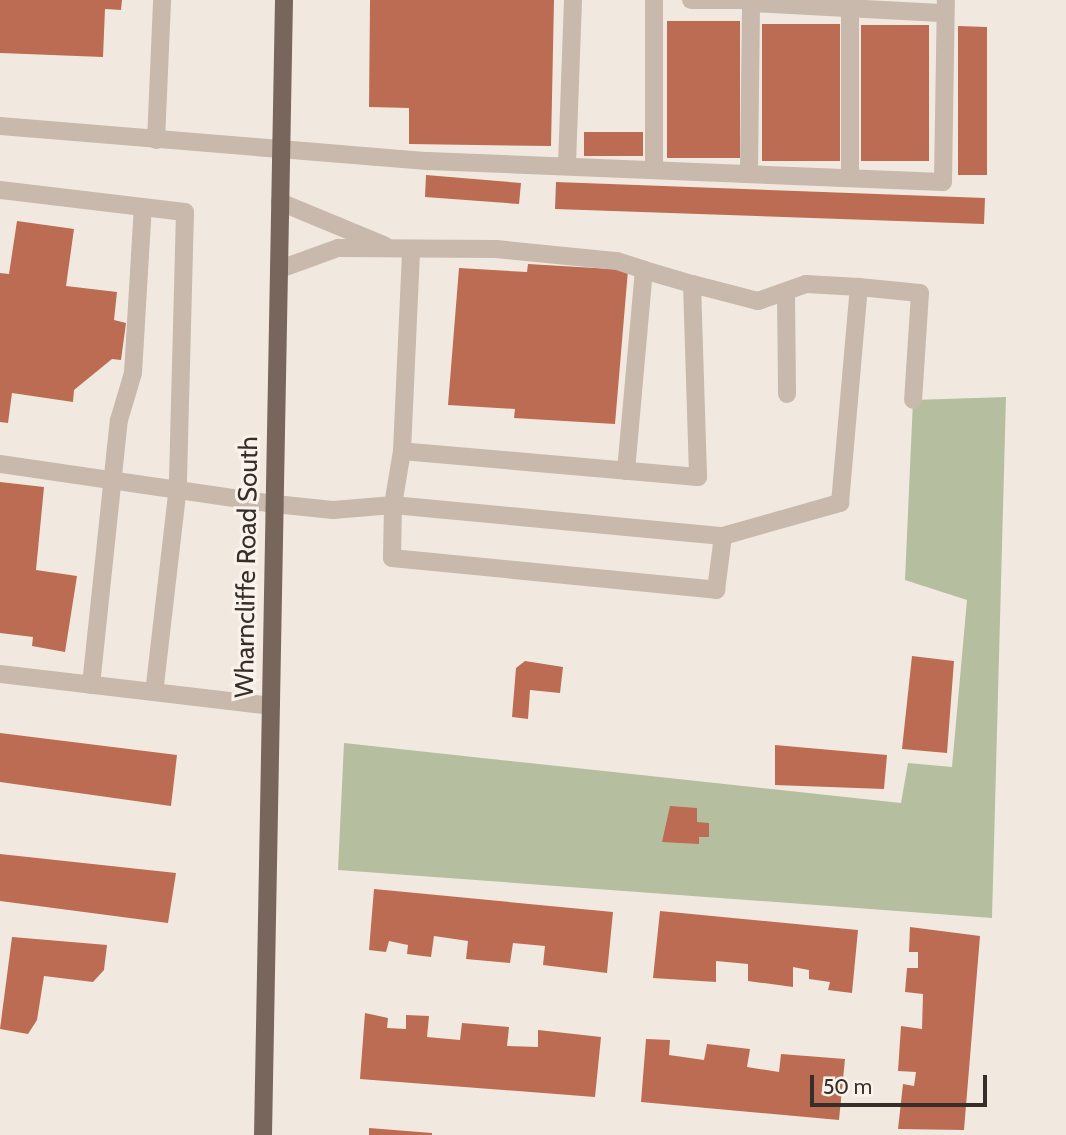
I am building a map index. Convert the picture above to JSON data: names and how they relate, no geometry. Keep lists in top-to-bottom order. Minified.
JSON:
{"streets":{"main road":["Wharncliffe Road South"]},"scale_bar":"50 m"}
